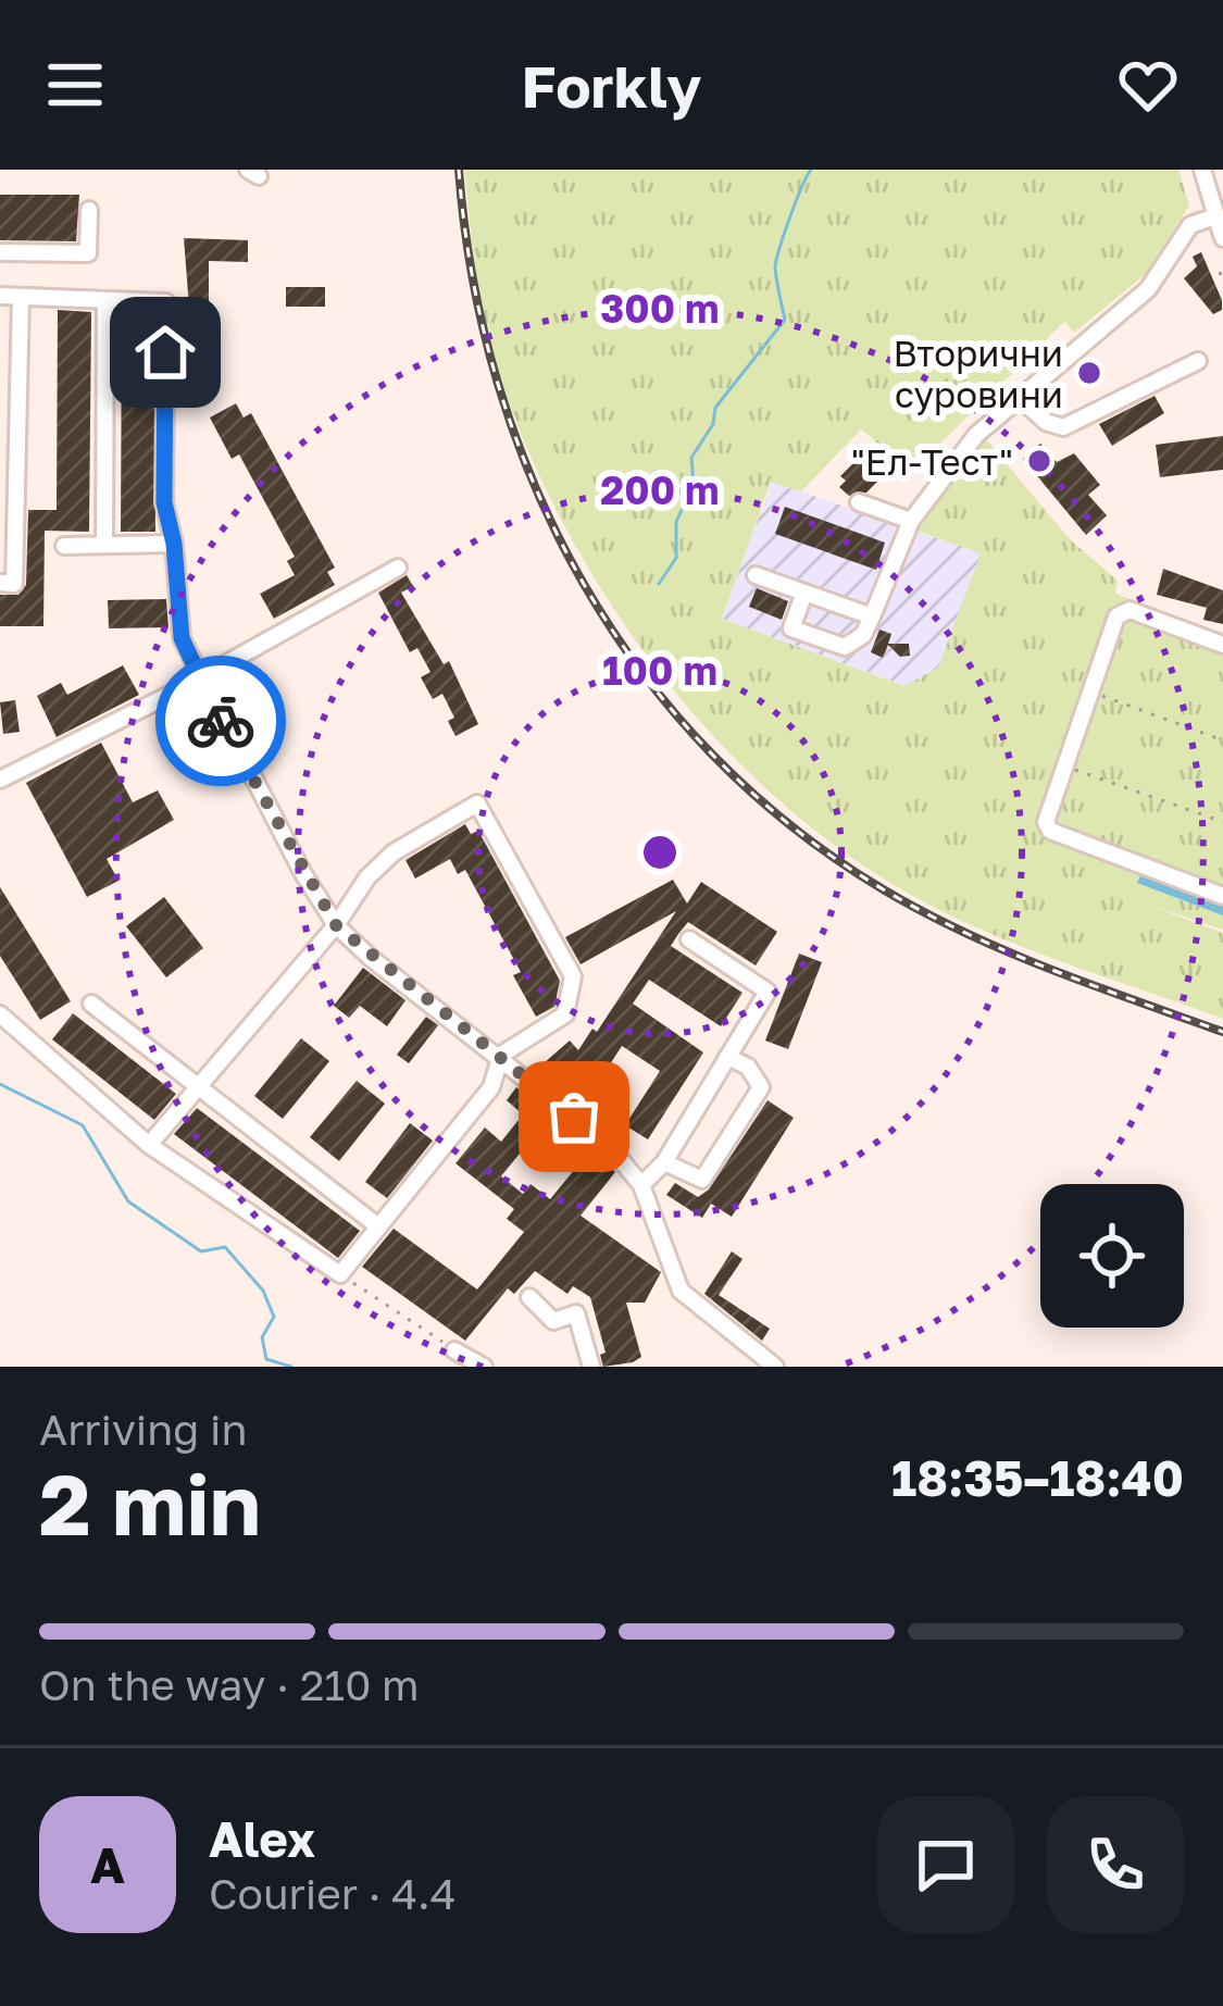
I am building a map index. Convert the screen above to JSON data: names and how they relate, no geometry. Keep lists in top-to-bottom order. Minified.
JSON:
{"places":["Вторични суровини","\"Ел-Тест\""],"page":{"header":"Forkly","heading":["2 min","Arriving in","18:35–18:40"],"panel":["Alex","Courier · 4.4"],"bar":"On the way · 210 m","round":"A"},"rings":["300 m","200 m","100 m"]}
